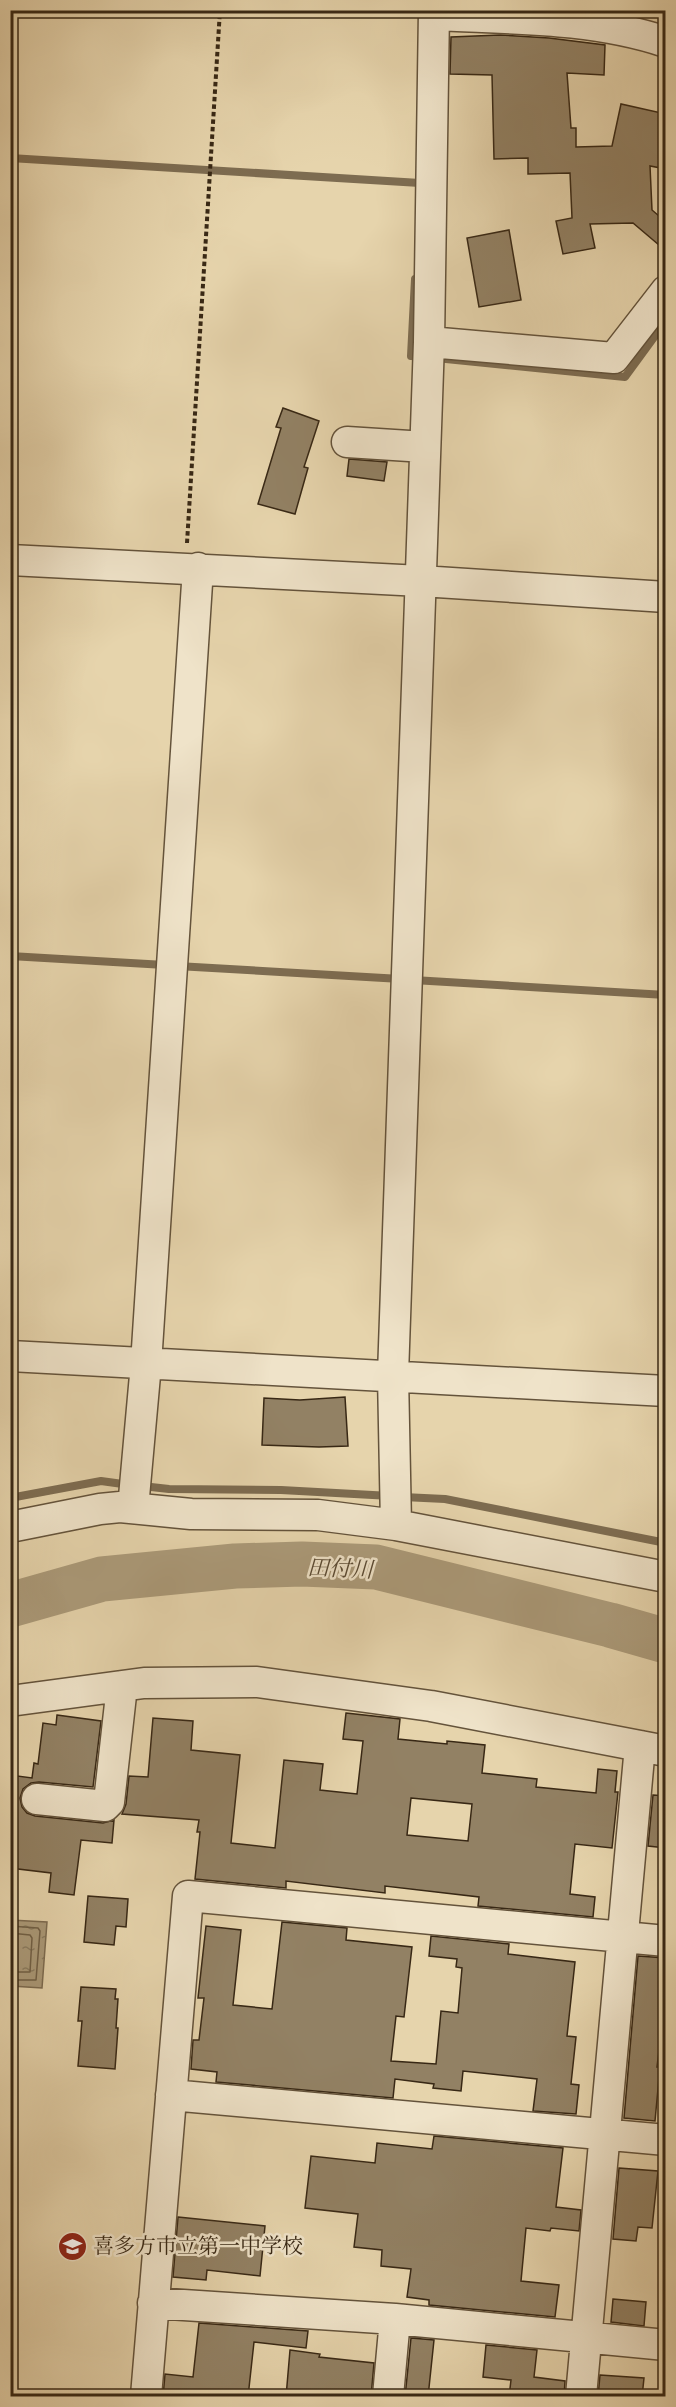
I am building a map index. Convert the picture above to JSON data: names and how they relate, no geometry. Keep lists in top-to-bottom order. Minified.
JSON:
{"water":["田付川"],"places":{"school or university":["喜多方市立第一中学校"]}}
